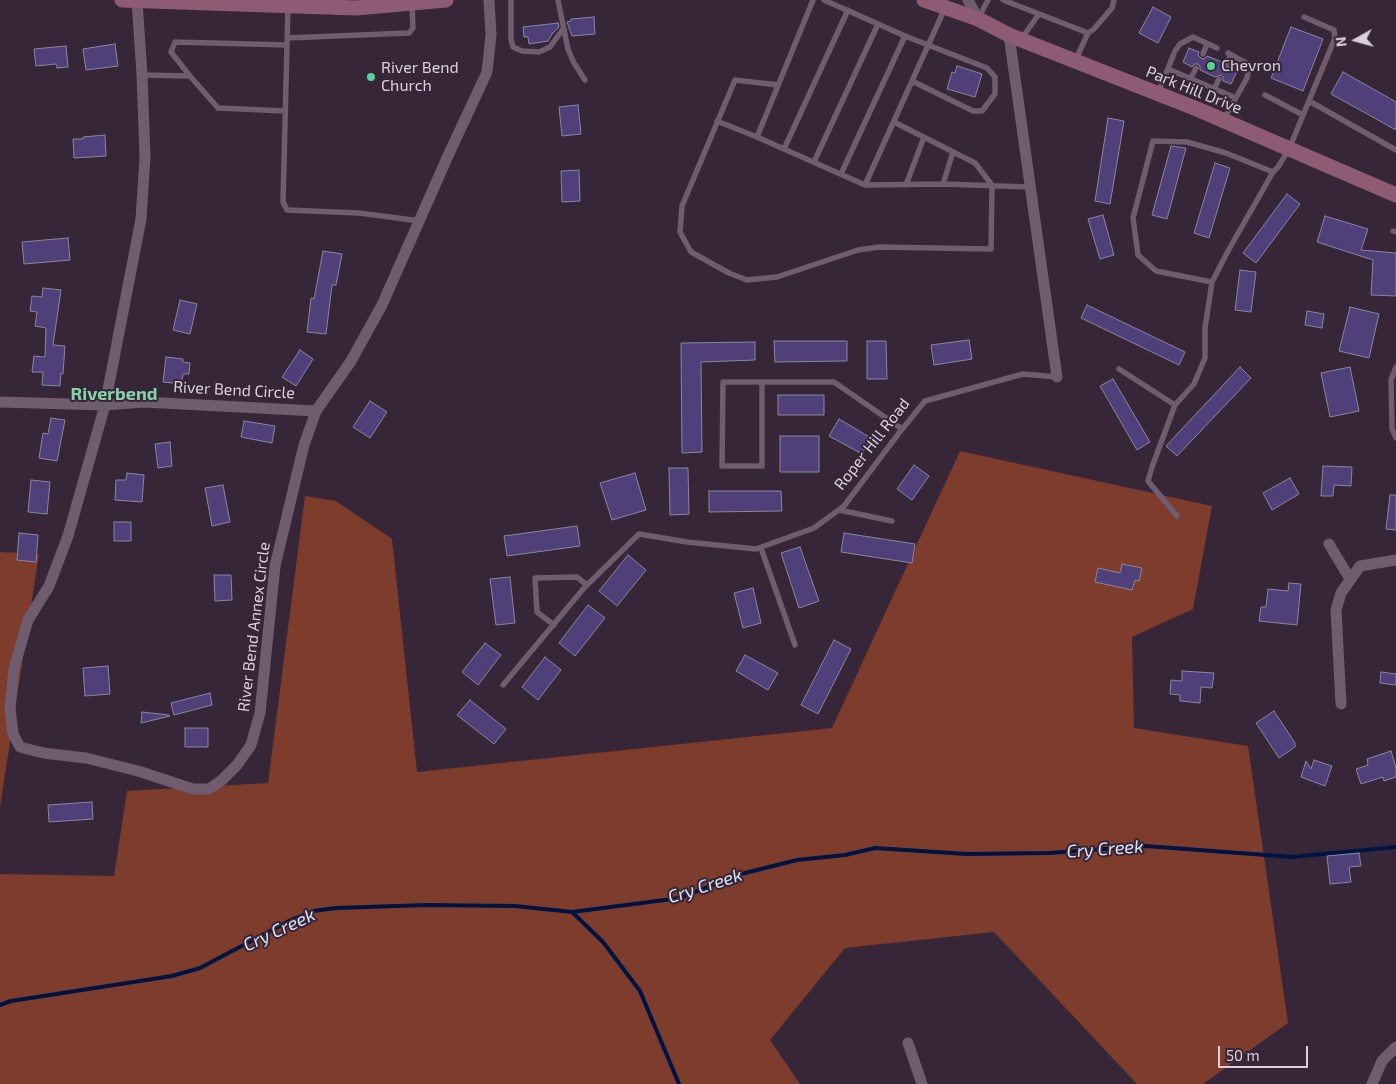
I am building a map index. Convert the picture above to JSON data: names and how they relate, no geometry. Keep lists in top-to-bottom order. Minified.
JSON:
{"streets":{"main road":["Park Hill Drive"],"street":["River Bend Circle","Roper Hill Road","River Bend Annex Circle"]},"crossings":[["Park Hill Drive","Roper Hill Road"],["River Bend Circle","River Bend Annex Circle"]],"districts":["Riverbend"],"water":["Cry Creek"],"places":["Chevron","River Bend Church"],"scale_bar":"50 m","north":"left"}
